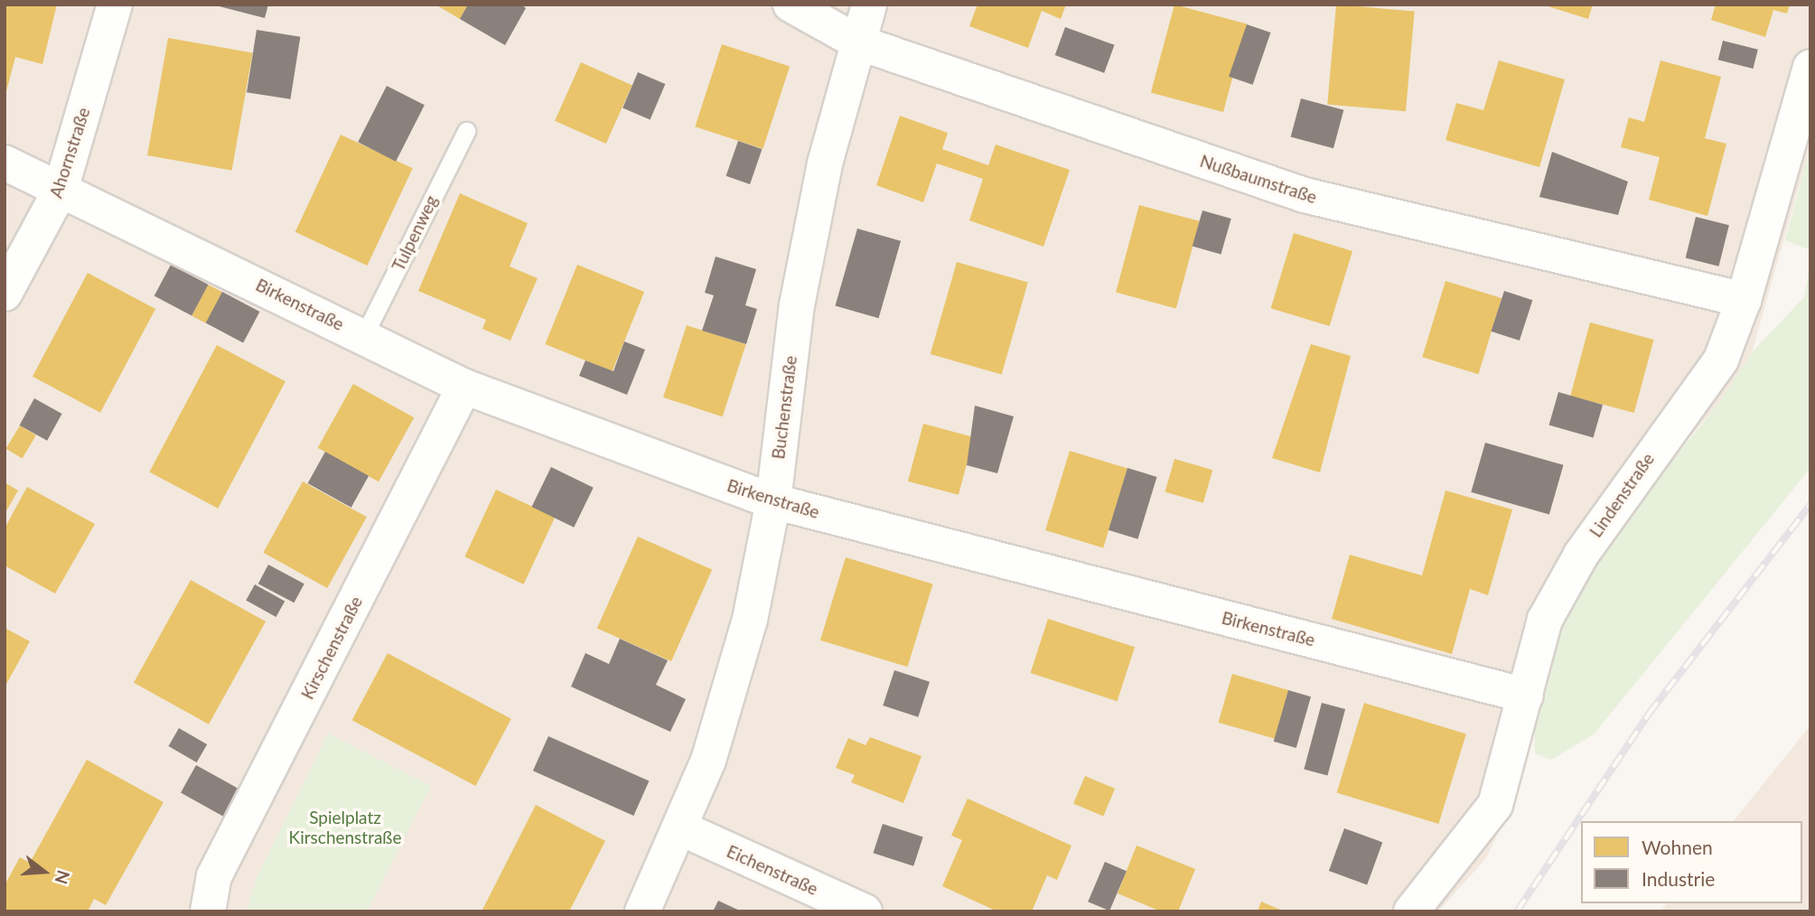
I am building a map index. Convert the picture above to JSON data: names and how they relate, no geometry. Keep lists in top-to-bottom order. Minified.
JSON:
{"streets":{"street":["Ahornstraße","Nußbaumstraße","Birkenstraße","Buchenstraße","Lindenstraße","Kirschenstraße","Eichenstraße"],"lane":["Tulpenweg"]},"crossings":[["Ahornstraße","Birkenstraße"],["Nußbaumstraße","Buchenstraße"],["Nußbaumstraße","Lindenstraße"],["Tulpenweg","Birkenstraße"],["Birkenstraße","Buchenstraße"],["Birkenstraße","Lindenstraße"],["Birkenstraße","Kirschenstraße"],["Buchenstraße","Eichenstraße"]],"parks":["Spielplatz Kirschenstraße"],"legend":["Wohnen","Industrie"],"north":"right"}
